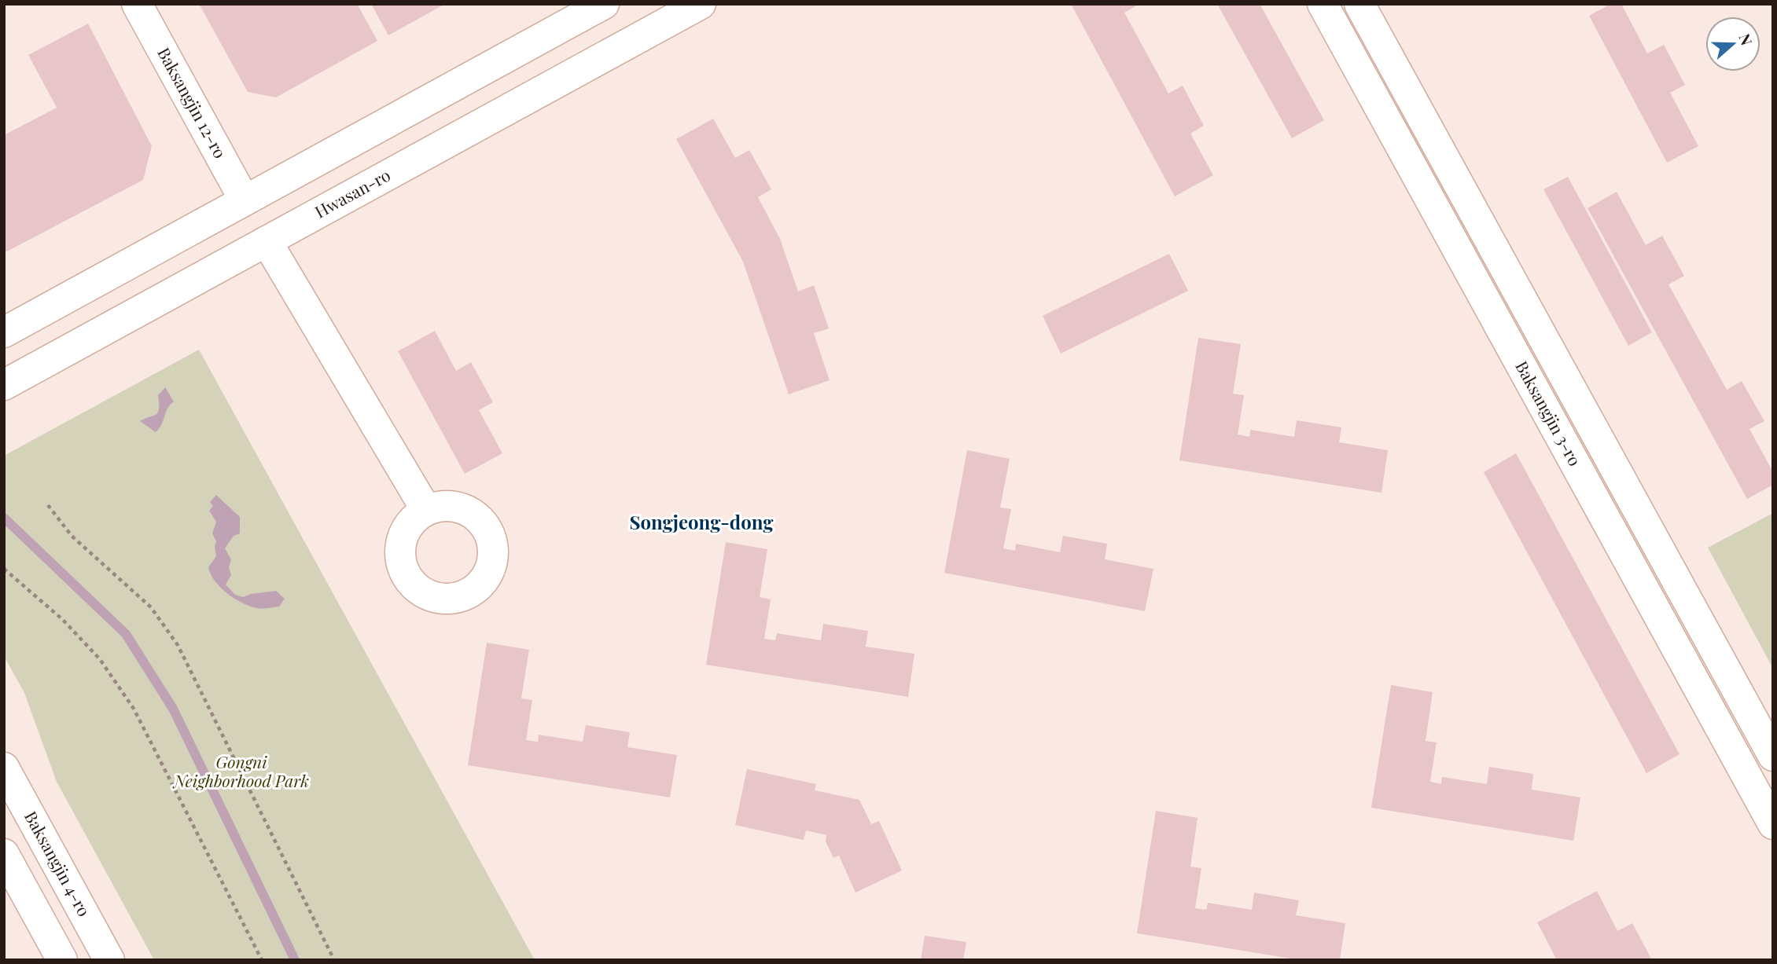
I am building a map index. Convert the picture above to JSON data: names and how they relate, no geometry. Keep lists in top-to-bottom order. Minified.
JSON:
{"streets":{"street":["Baksangjin 12-ro","Hwasan-ro","Baksangjin 3-ro","Baksangjin 4-ro"]},"districts":["Songjeong-dong"],"parks":["Gongni Neighborhood Park"],"north":"right"}
